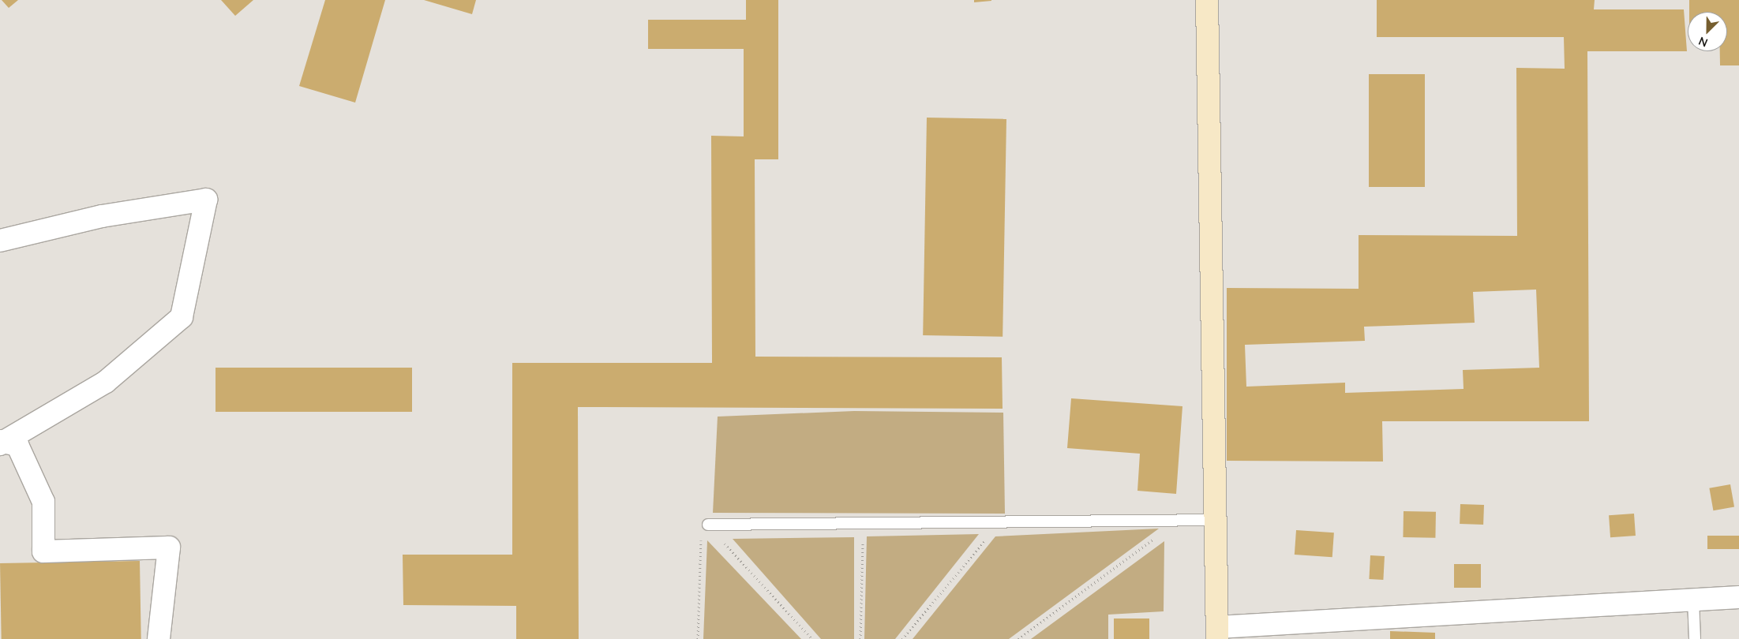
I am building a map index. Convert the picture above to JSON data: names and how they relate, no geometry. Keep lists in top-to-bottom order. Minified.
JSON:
{"north":"bottom left"}
